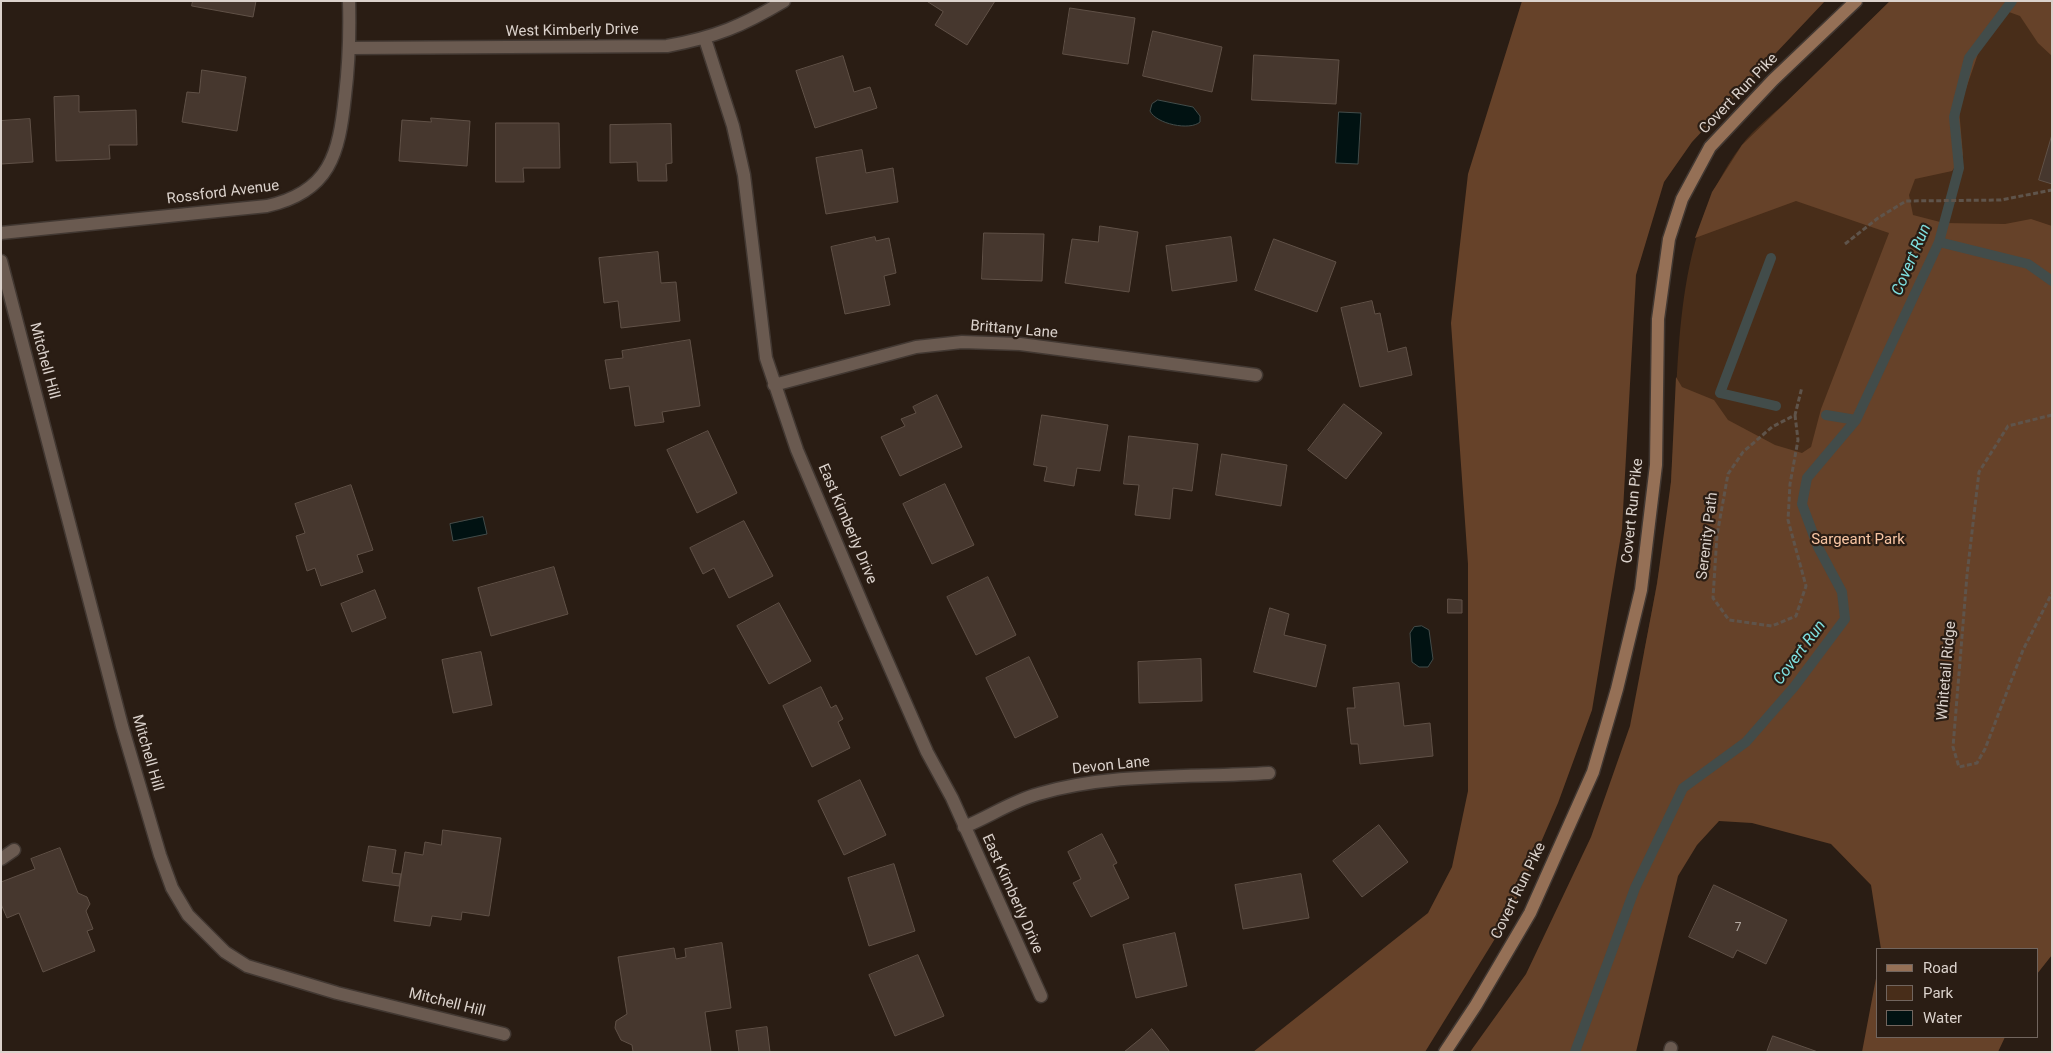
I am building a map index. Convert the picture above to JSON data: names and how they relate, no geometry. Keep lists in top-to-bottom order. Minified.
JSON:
{"streets":{"street":["West Kimberly Drive","Covert Run Pike","Rossford Avenue","Brittany Lane","Mitchell Hill","East Kimberly Drive","Devon Lane"],"path":["Serenity Path","Whitetail Ridge"]},"crossings":[["West Kimberly Drive","Rossford Avenue"],["West Kimberly Drive","East Kimberly Drive"],["Brittany Lane","East Kimberly Drive"],["East Kimberly Drive","Devon Lane"]],"water":["Covert Run"],"parks":["Sargeant Park"],"house_numbers":["7"],"legend":["Road","Park","Water"]}
